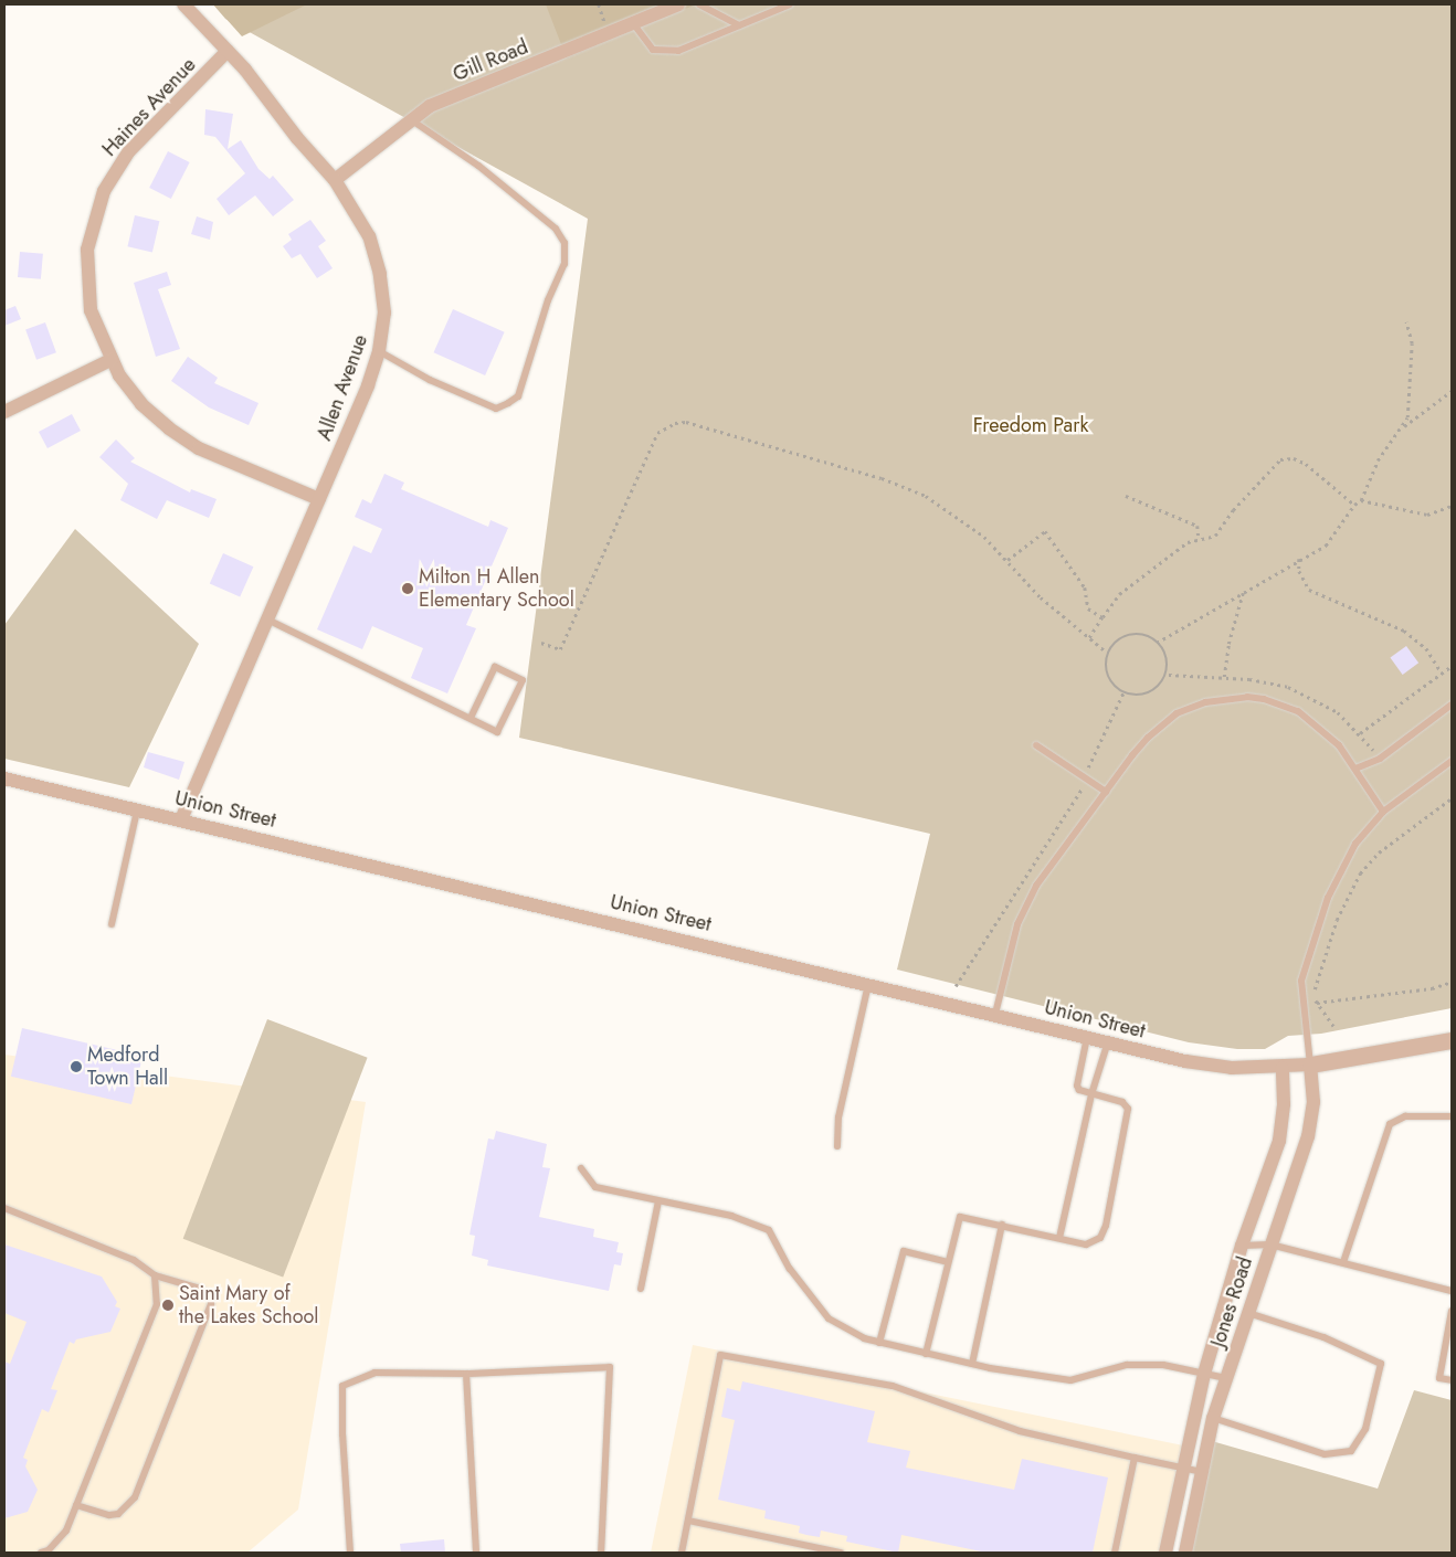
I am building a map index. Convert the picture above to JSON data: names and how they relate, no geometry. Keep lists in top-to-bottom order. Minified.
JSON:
{"streets":{"street":["Gill Road","Haines Avenue","Allen Avenue","Union Street","Jones Road"]},"crossings":[["Gill Road","Allen Avenue"],["Haines Avenue","Allen Avenue"],["Allen Avenue","Union Street"],["Union Street","Jones Road"]],"parks":["Freedom Park"],"places":["Milton H Allen Elementary School","Medford Town Hall","Saint Mary of the Lakes School"]}
